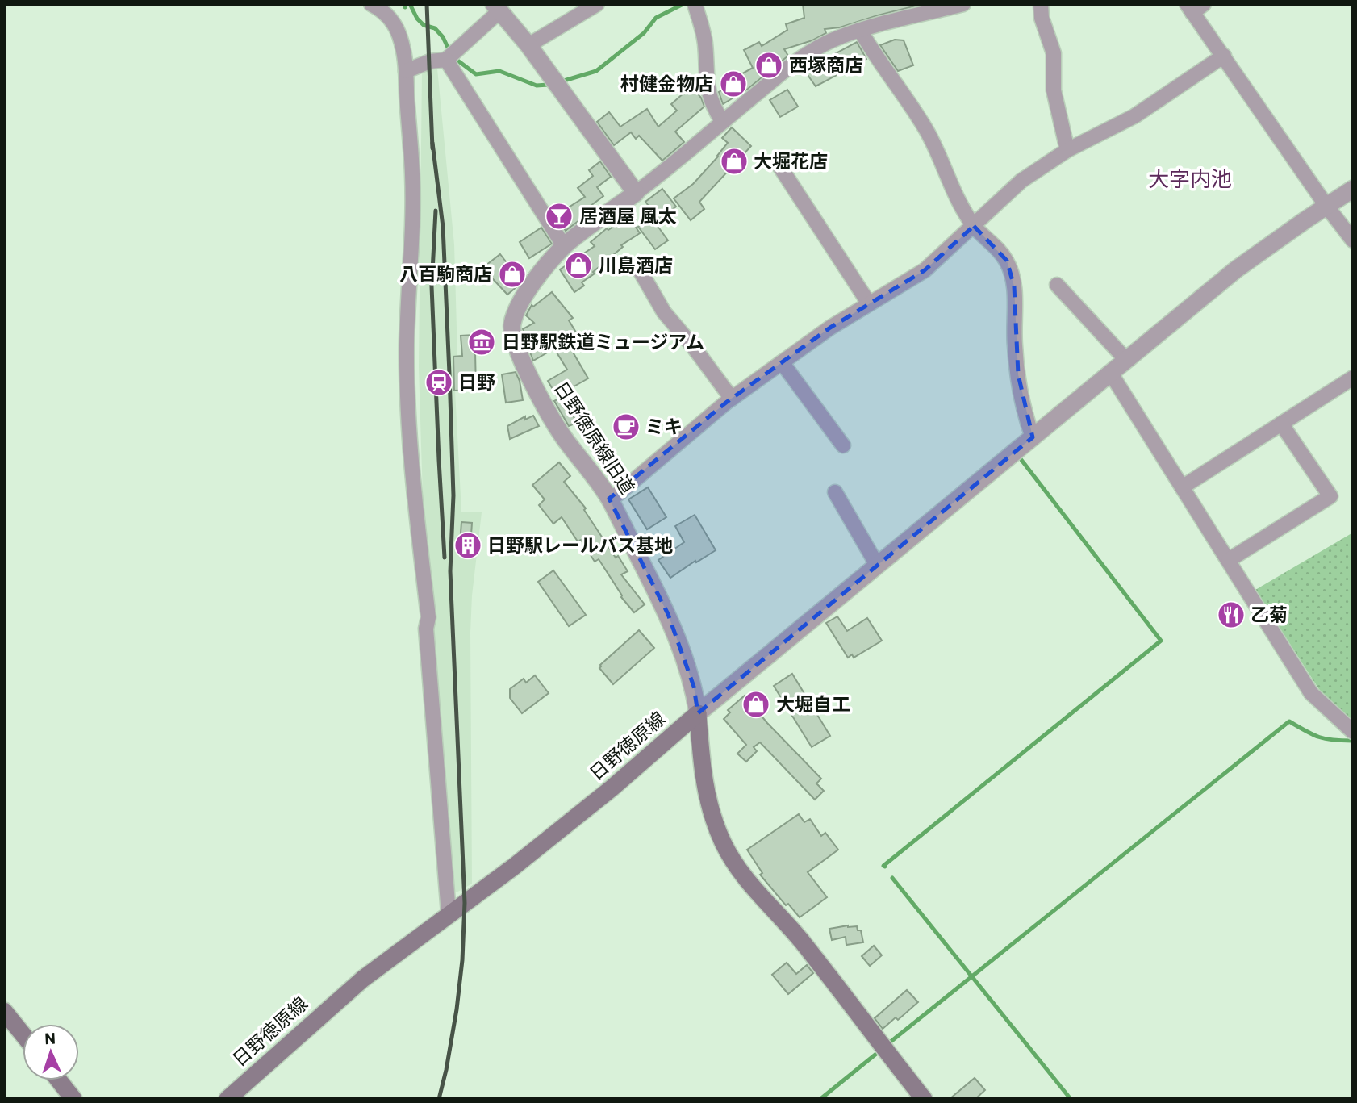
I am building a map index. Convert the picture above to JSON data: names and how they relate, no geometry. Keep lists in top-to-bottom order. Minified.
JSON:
{"streets":{"main road":["日野徳原線"],"street":["日野徳原線旧道"]},"crossings":[["日野徳原線旧道","日野徳原線"]],"districts":["大字内池"],"places":{"shop":["西塚商店","村健金物店","大堀花店","川島酒店","八百駒商店","大堀自工"],"bar":["居酒屋 風太"],"museum":["日野駅鉄道ミュージアム"],"station":["日野"],"cafe":["ミキ"],"building":["日野駅レールバス基地"],"restaurant":["乙菊"]},"north":"top"}
